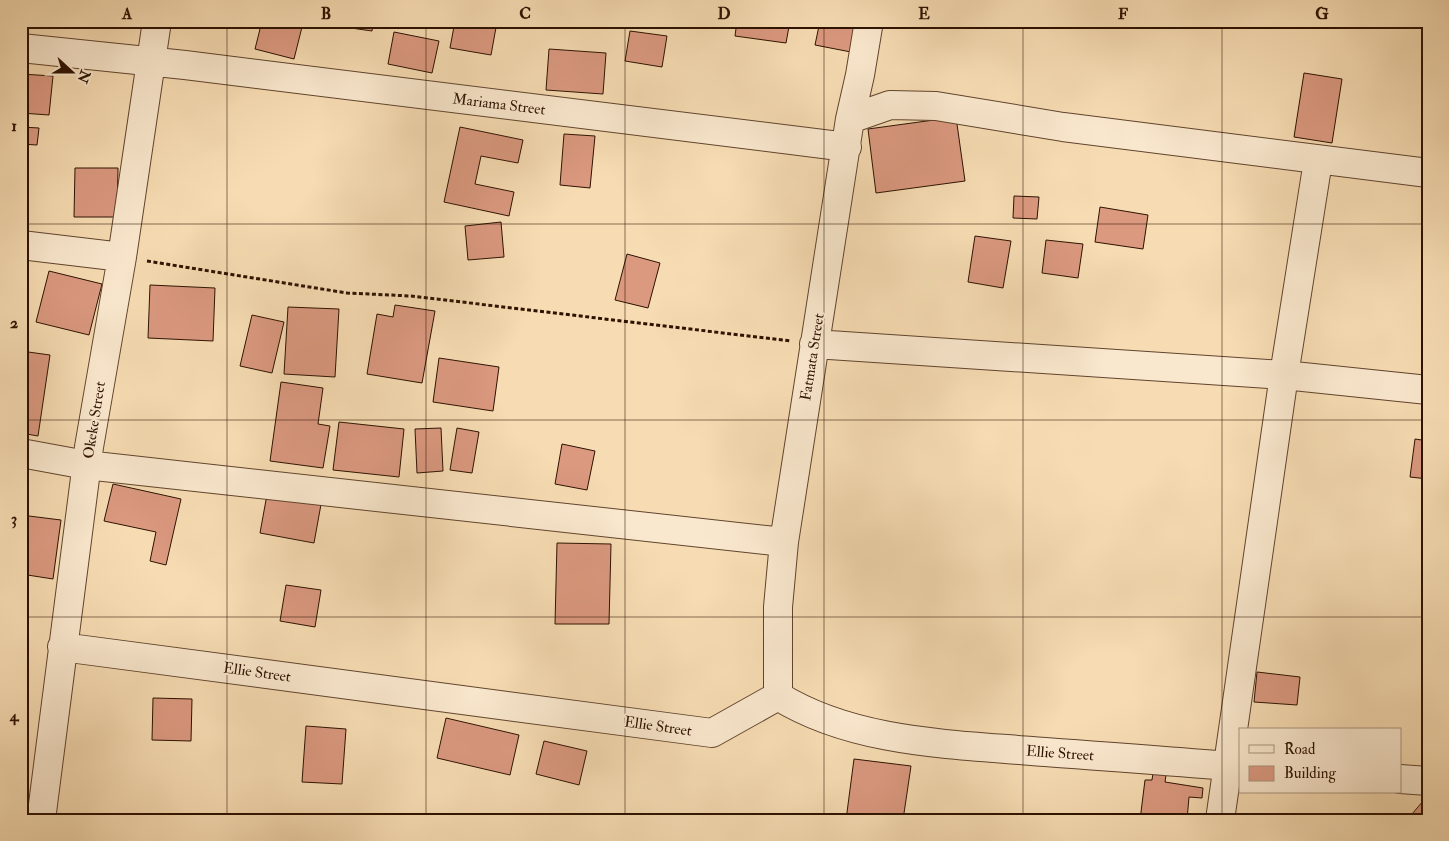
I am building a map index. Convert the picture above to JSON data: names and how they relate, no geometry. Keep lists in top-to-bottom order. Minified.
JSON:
{"streets":{"street":["Mariama Street","Fatmata Street","Okeke Street","Ellie Street"]},"crossings":[["Mariama Street","Fatmata Street"],["Mariama Street","Okeke Street"],["Fatmata Street","Ellie Street"],["Okeke Street","Ellie Street"]],"legend":["Road","Building"],"north":"right","grid":{"columns":["A","B","C","D","E","F","G"],"rows":["1","2","3","4"]}}
